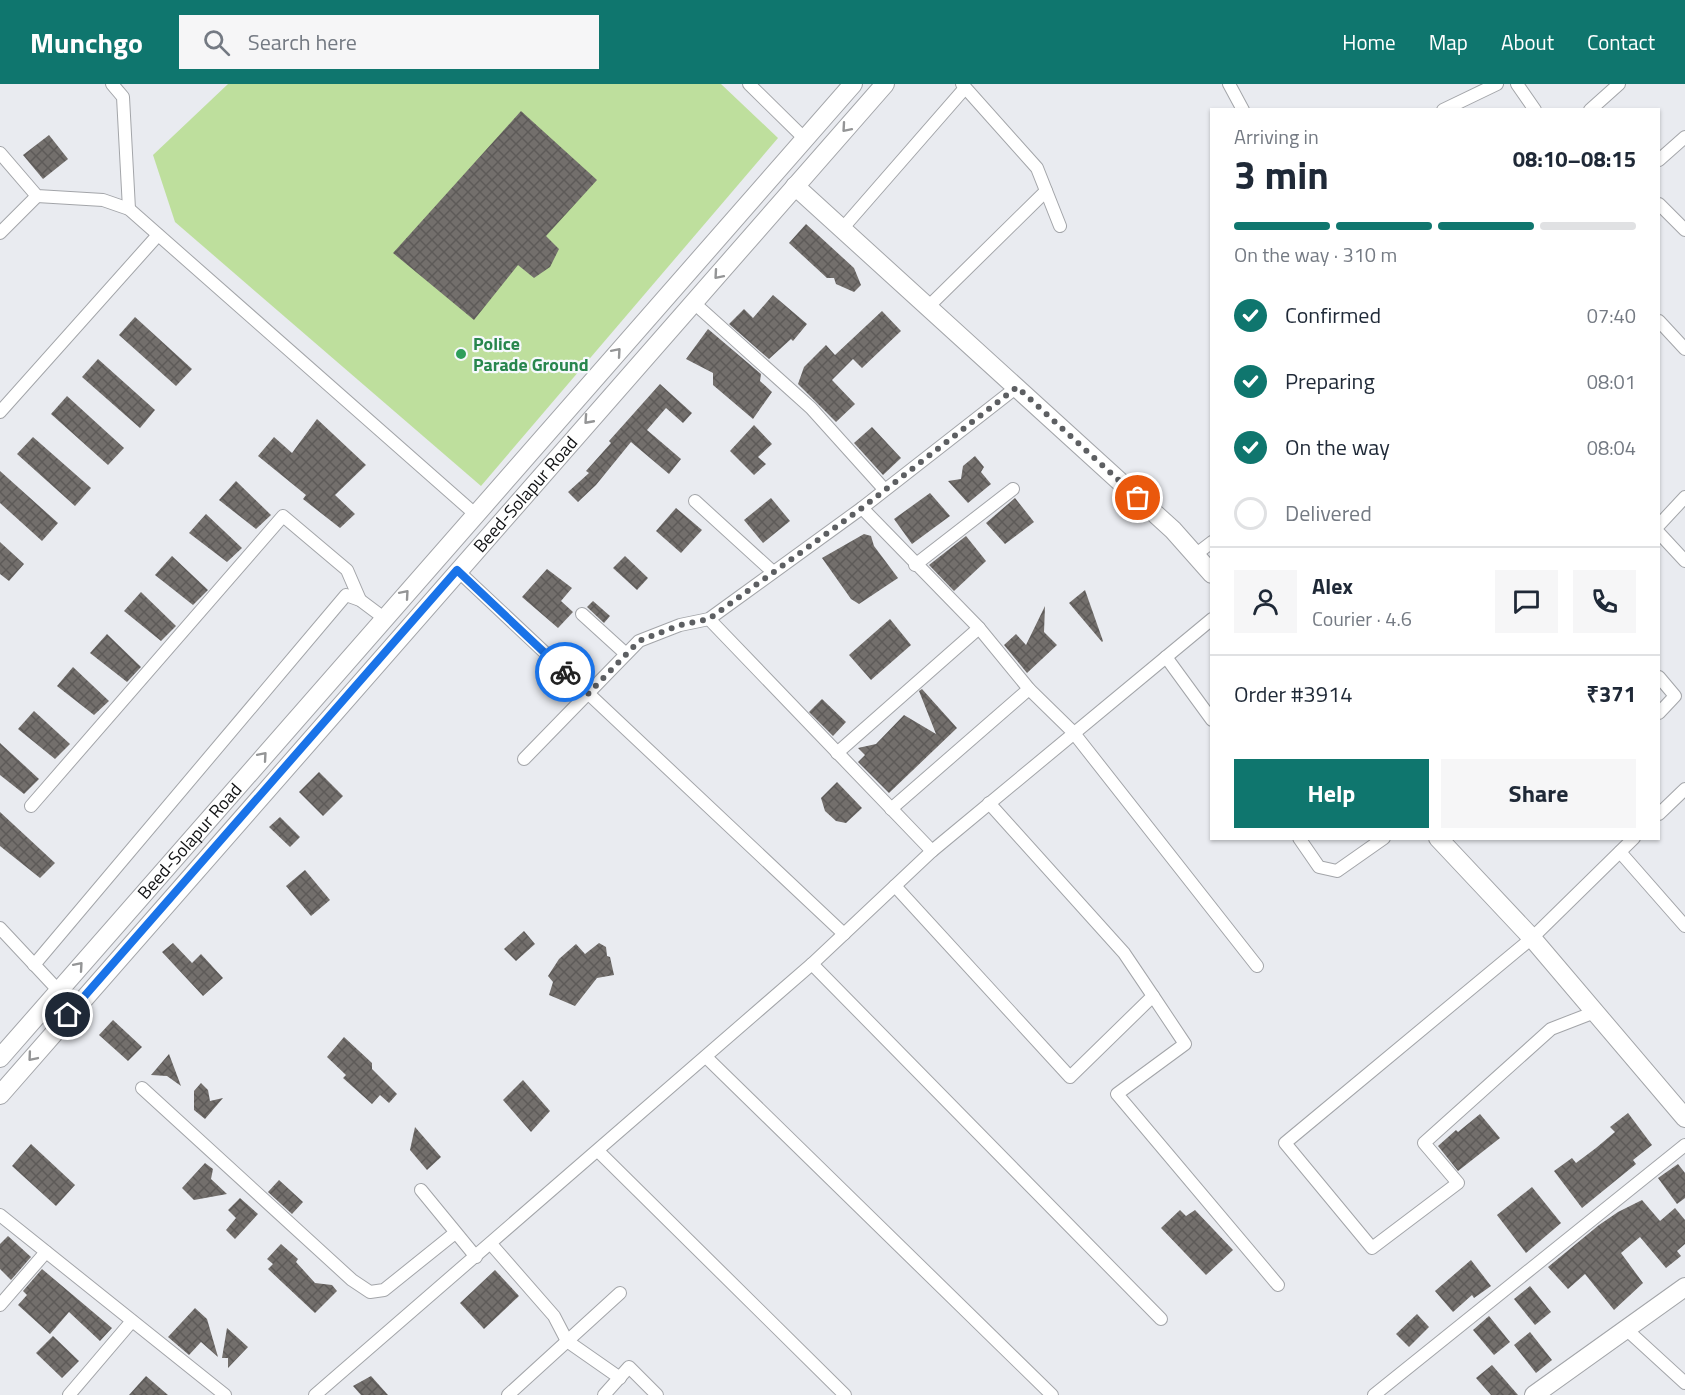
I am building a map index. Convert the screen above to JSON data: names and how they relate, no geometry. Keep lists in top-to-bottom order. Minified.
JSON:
{"streets":{"main road":["Beed-Solapur Road"]},"places":["Police Parade Ground"],"page":{"header":"Munchgo","search":"Search here","nav":["Home","Map","About","Contact"],"heading":["3 min","Arriving in","08:10–08:15"],"panel":["Alex","Courier · 4.6","Order #3914","₹371"],"bar":"On the way · 310 m","list":[["Confirmed","07:40"],["Preparing","08:01"],["On the way","08:04"],"Delivered"],"buttons":["Help","Share"]}}
